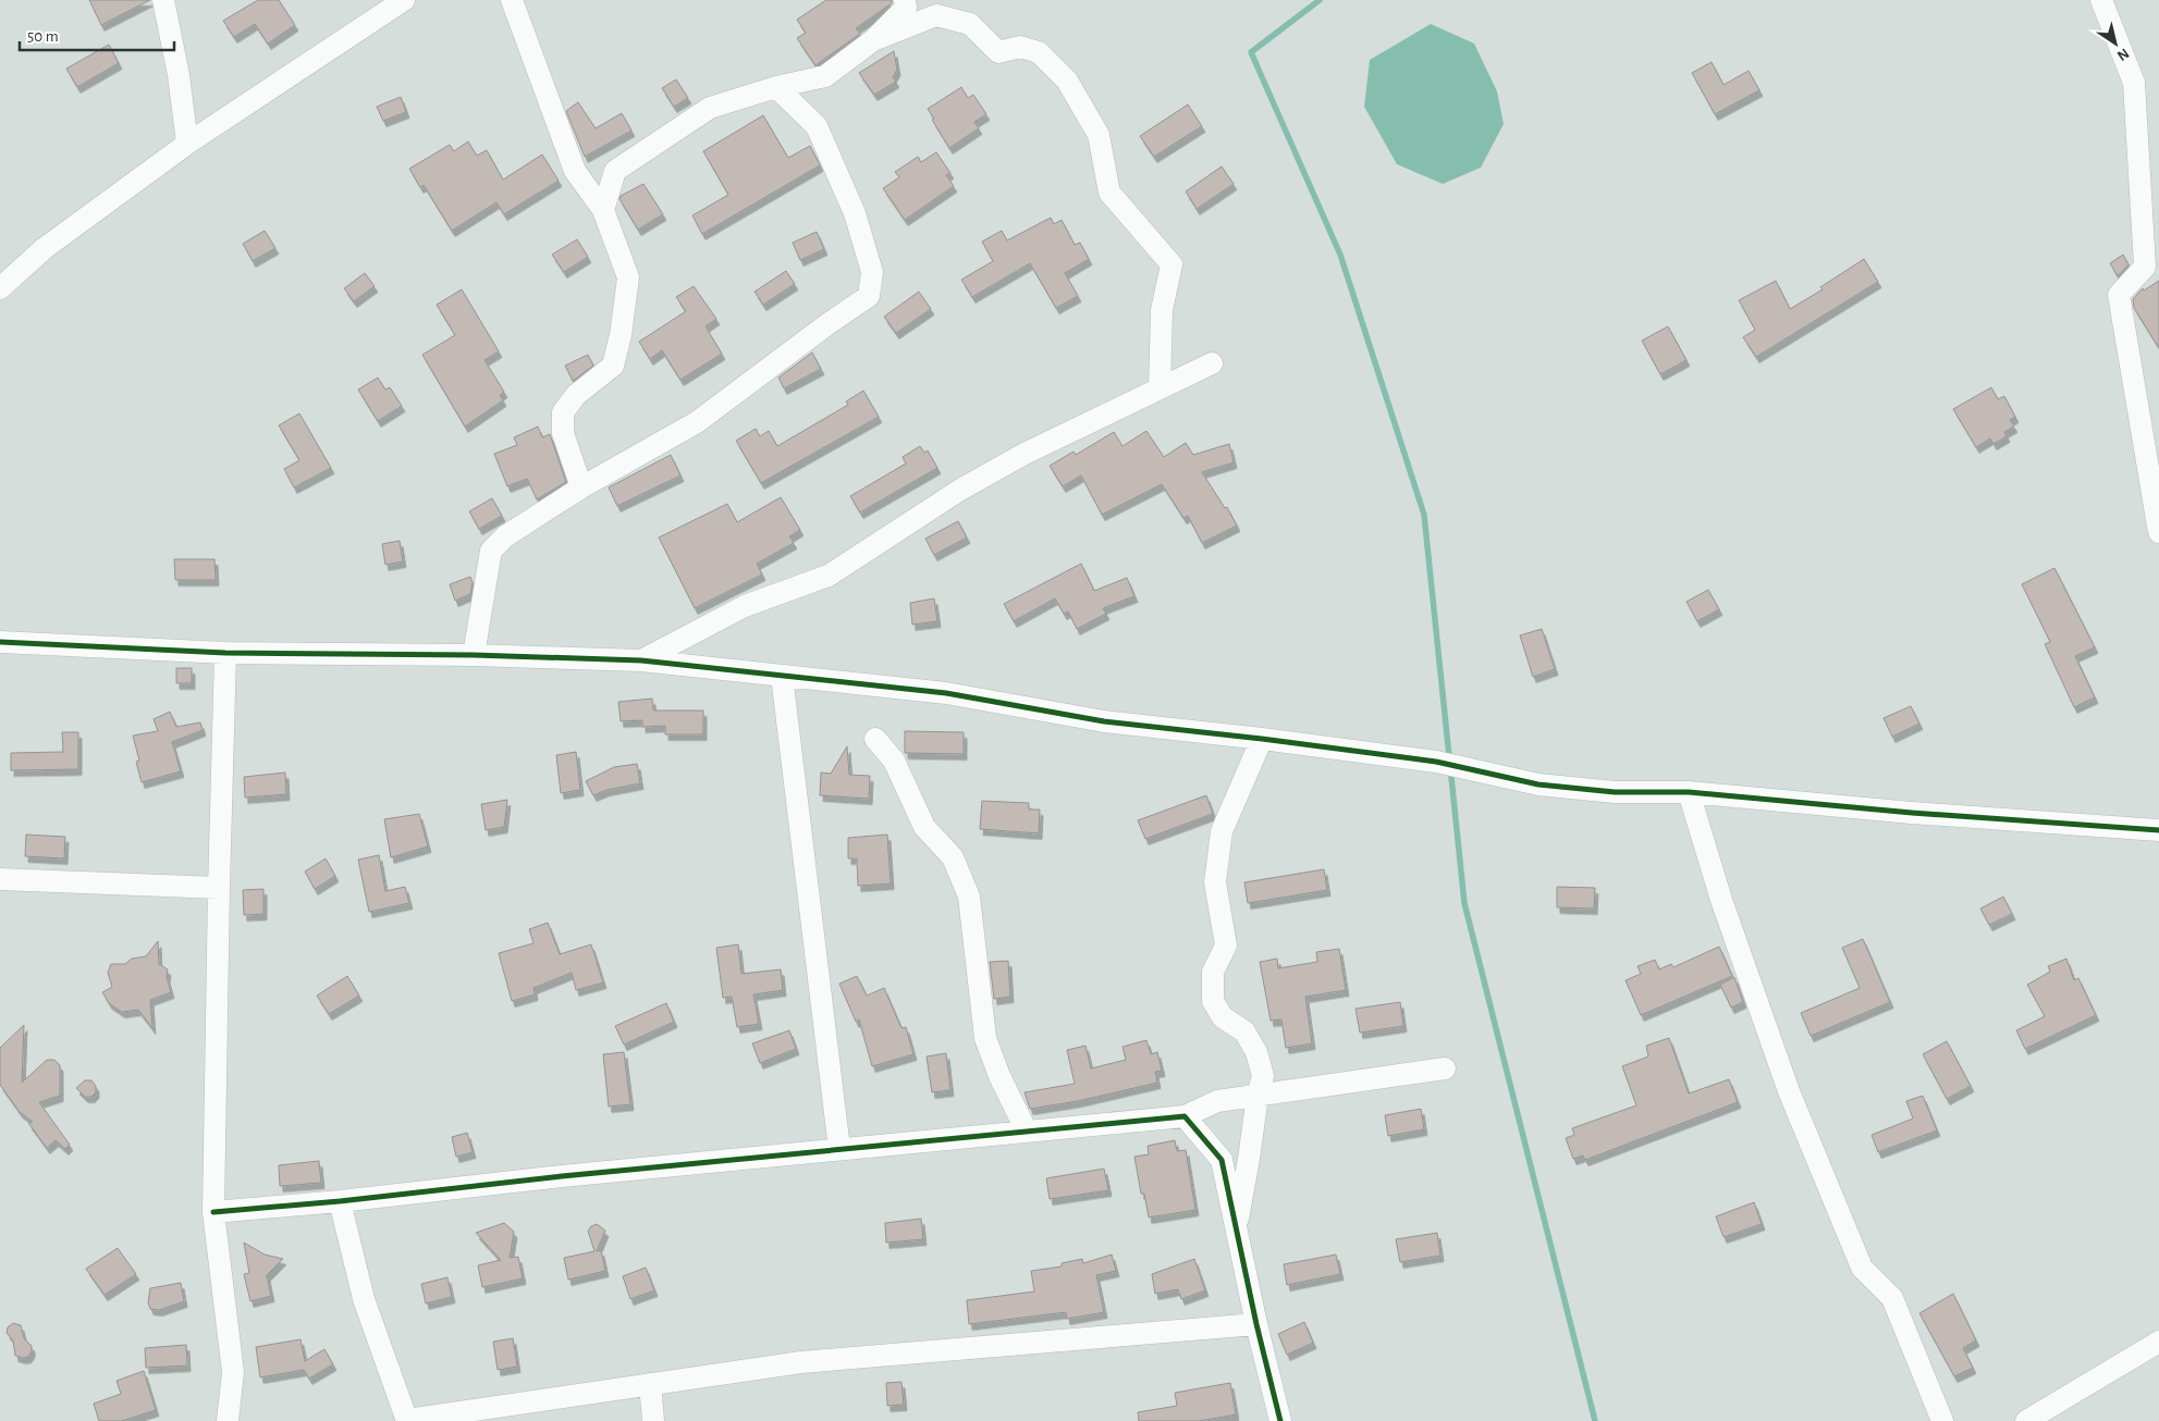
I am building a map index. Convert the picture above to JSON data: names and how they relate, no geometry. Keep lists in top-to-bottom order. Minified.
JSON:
{"scale_bar":"50 m","north":"bottom right"}
